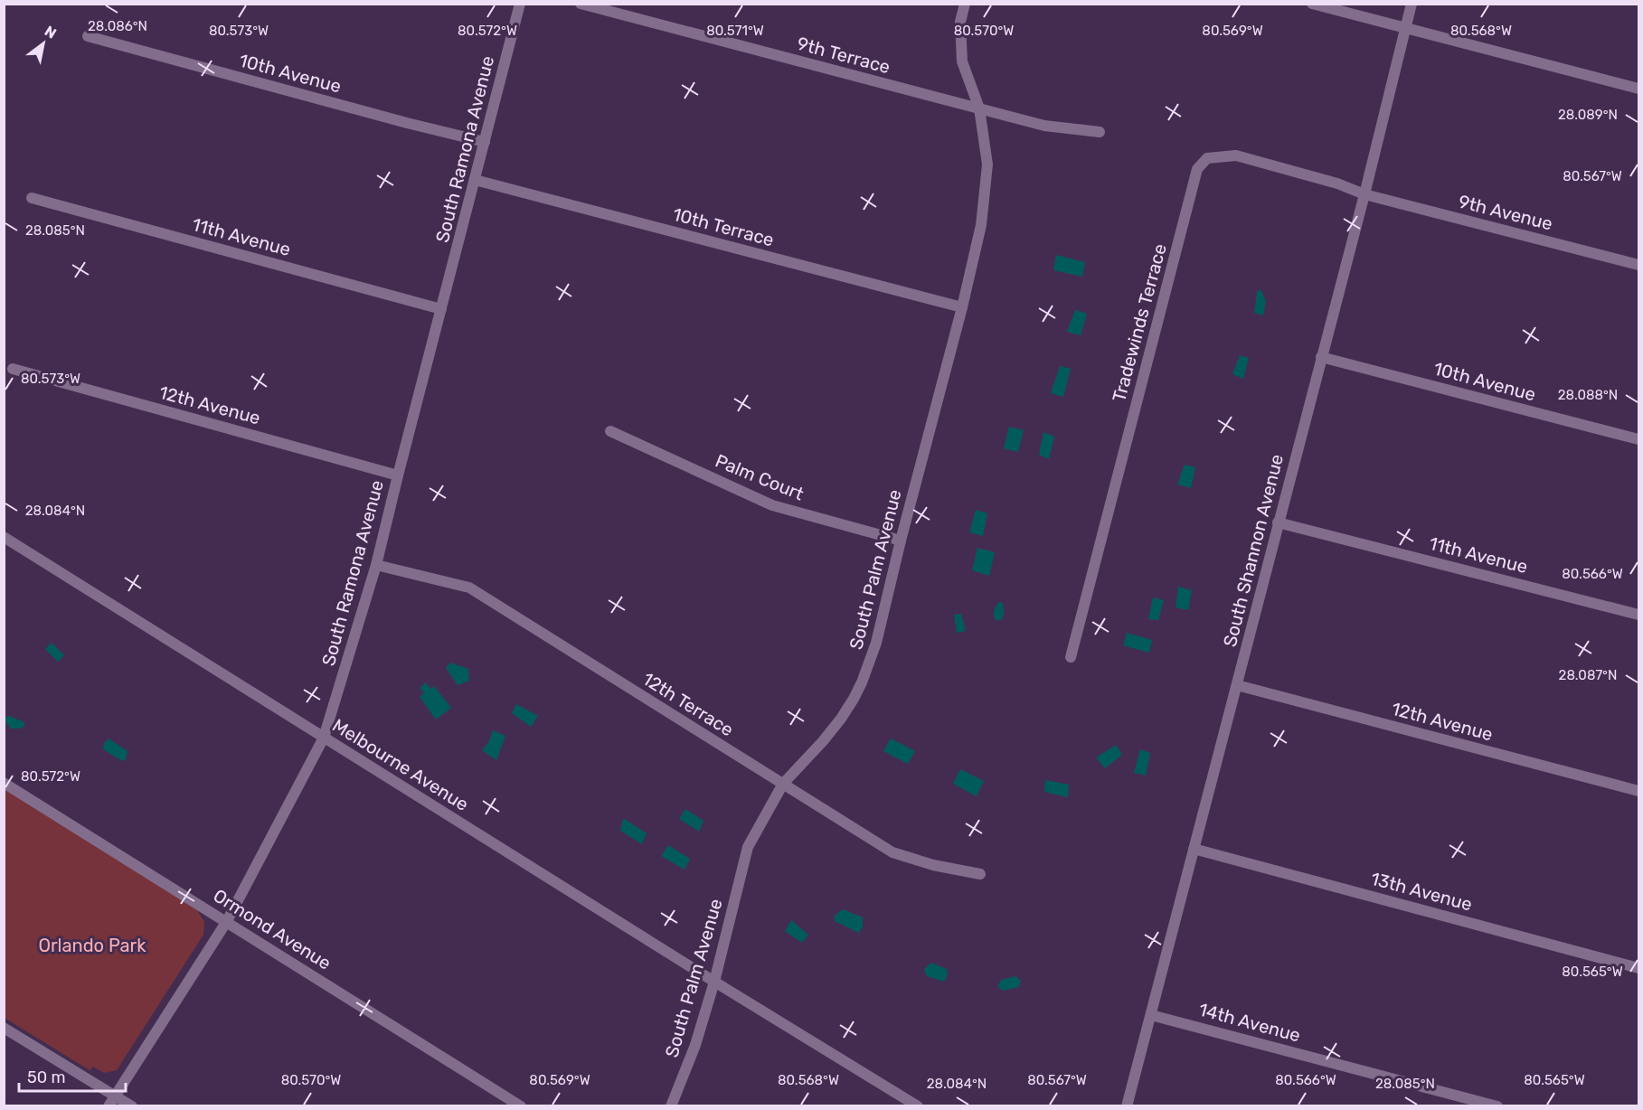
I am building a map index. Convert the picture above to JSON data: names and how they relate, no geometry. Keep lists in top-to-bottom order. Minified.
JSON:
{"streets":{"street":["9th Terrace","10th Avenue","South Ramona Avenue","9th Avenue","10th Terrace","11th Avenue","Tradewinds Terrace","12th Avenue","Palm Court","South Shannon Avenue","South Palm Avenue","12th Terrace","Melbourne Avenue","13th Avenue","Ormond Avenue","14th Avenue"]},"crossings":[["9th Terrace","South Palm Avenue"],["10th Avenue","South Ramona Avenue"],["10th Avenue","South Shannon Avenue"],["South Ramona Avenue","10th Terrace"],["South Ramona Avenue","11th Avenue"],["South Ramona Avenue","12th Avenue"],["South Ramona Avenue","12th Terrace"],["South Ramona Avenue","Melbourne Avenue"],["South Ramona Avenue","Ormond Avenue"],["9th Avenue","Tradewinds Terrace"],["9th Avenue","South Shannon Avenue"],["10th Terrace","South Palm Avenue"],["11th Avenue","South Shannon Avenue"],["Tradewinds Terrace","South Shannon Avenue"],["12th Avenue","South Shannon Avenue"],["Palm Court","South Palm Avenue"],["South Shannon Avenue","13th Avenue"],["South Shannon Avenue","14th Avenue"],["South Palm Avenue","12th Terrace"],["South Palm Avenue","Melbourne Avenue"]],"parks":["Orlando Park"],"scale_bar":"50 m","north":"top right","coordinates":["28.086°N","80.573°W","80.572°W","80.571°W","80.570°W","80.569°W","80.568°W","28.089°N","80.567°W","28.085°N","28.088°N","28.084°N","80.566°W","28.087°N","80.565°W"]}
